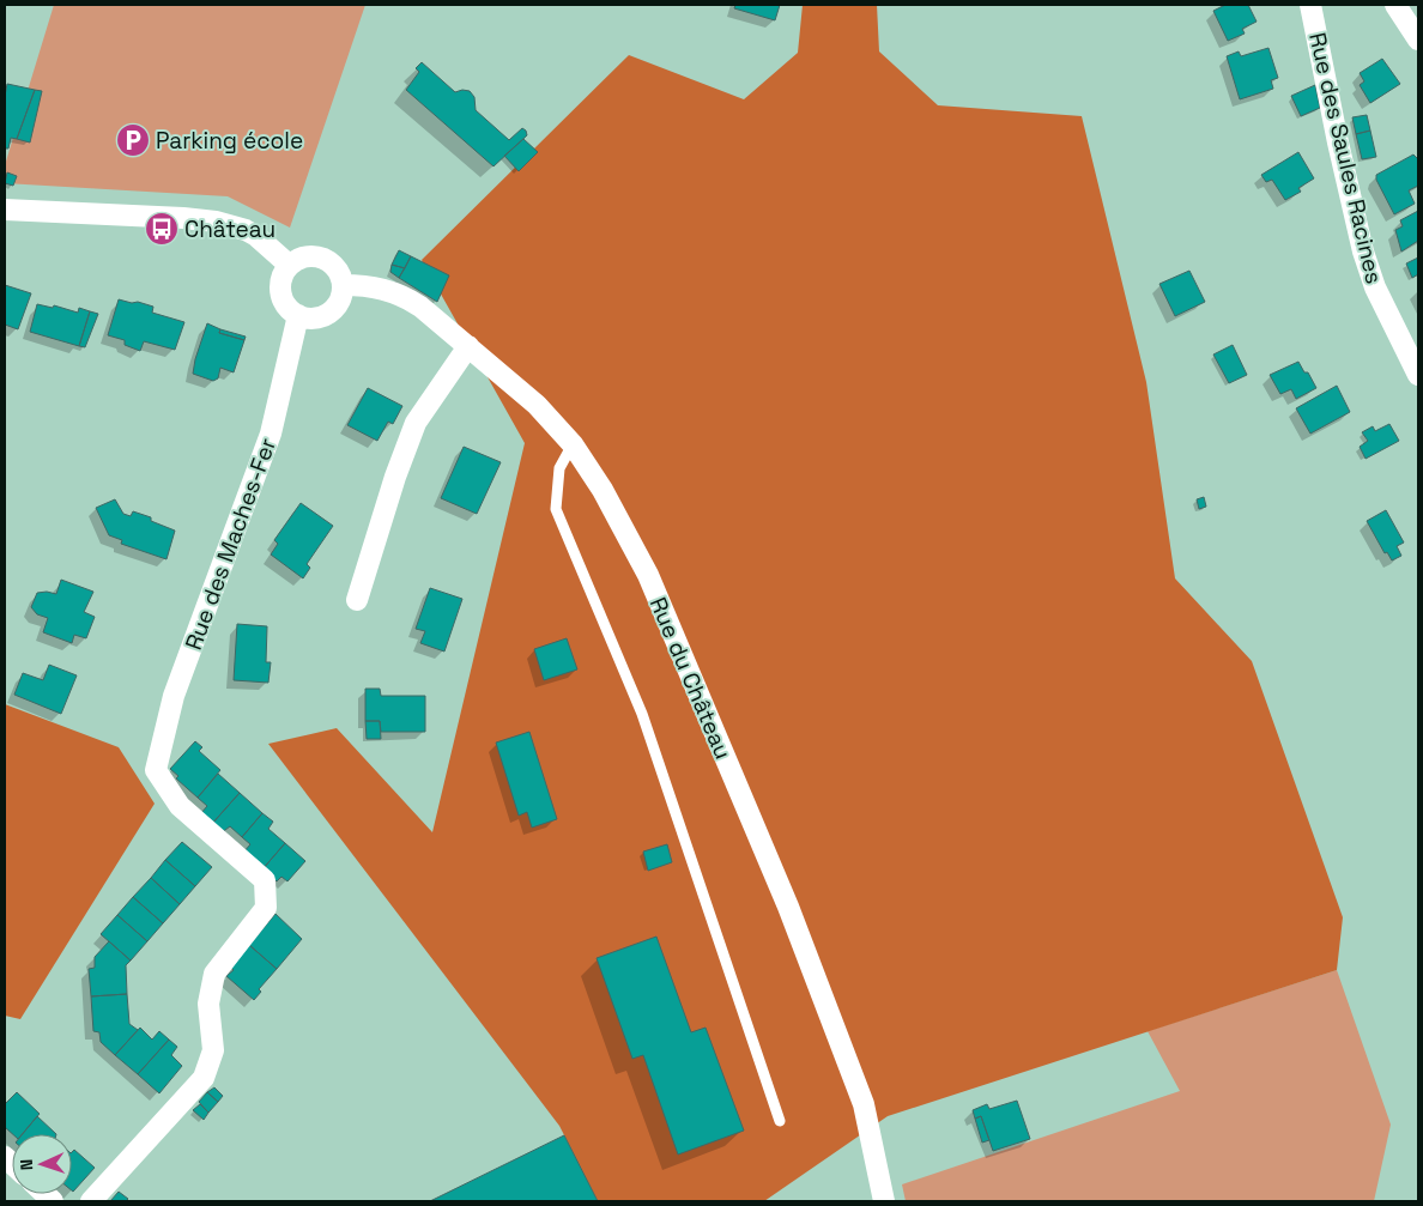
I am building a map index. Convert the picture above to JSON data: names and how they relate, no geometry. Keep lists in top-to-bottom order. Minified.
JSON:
{"streets":{"street":["Rue des Saules Racines","Rue des Maches-Fer","Rue du Château"]},"crossings":[["Rue des Maches-Fer","Rue du Château"]],"places":{"parking":["Parking école"],"bus stop":["Château"]},"north":"left"}
